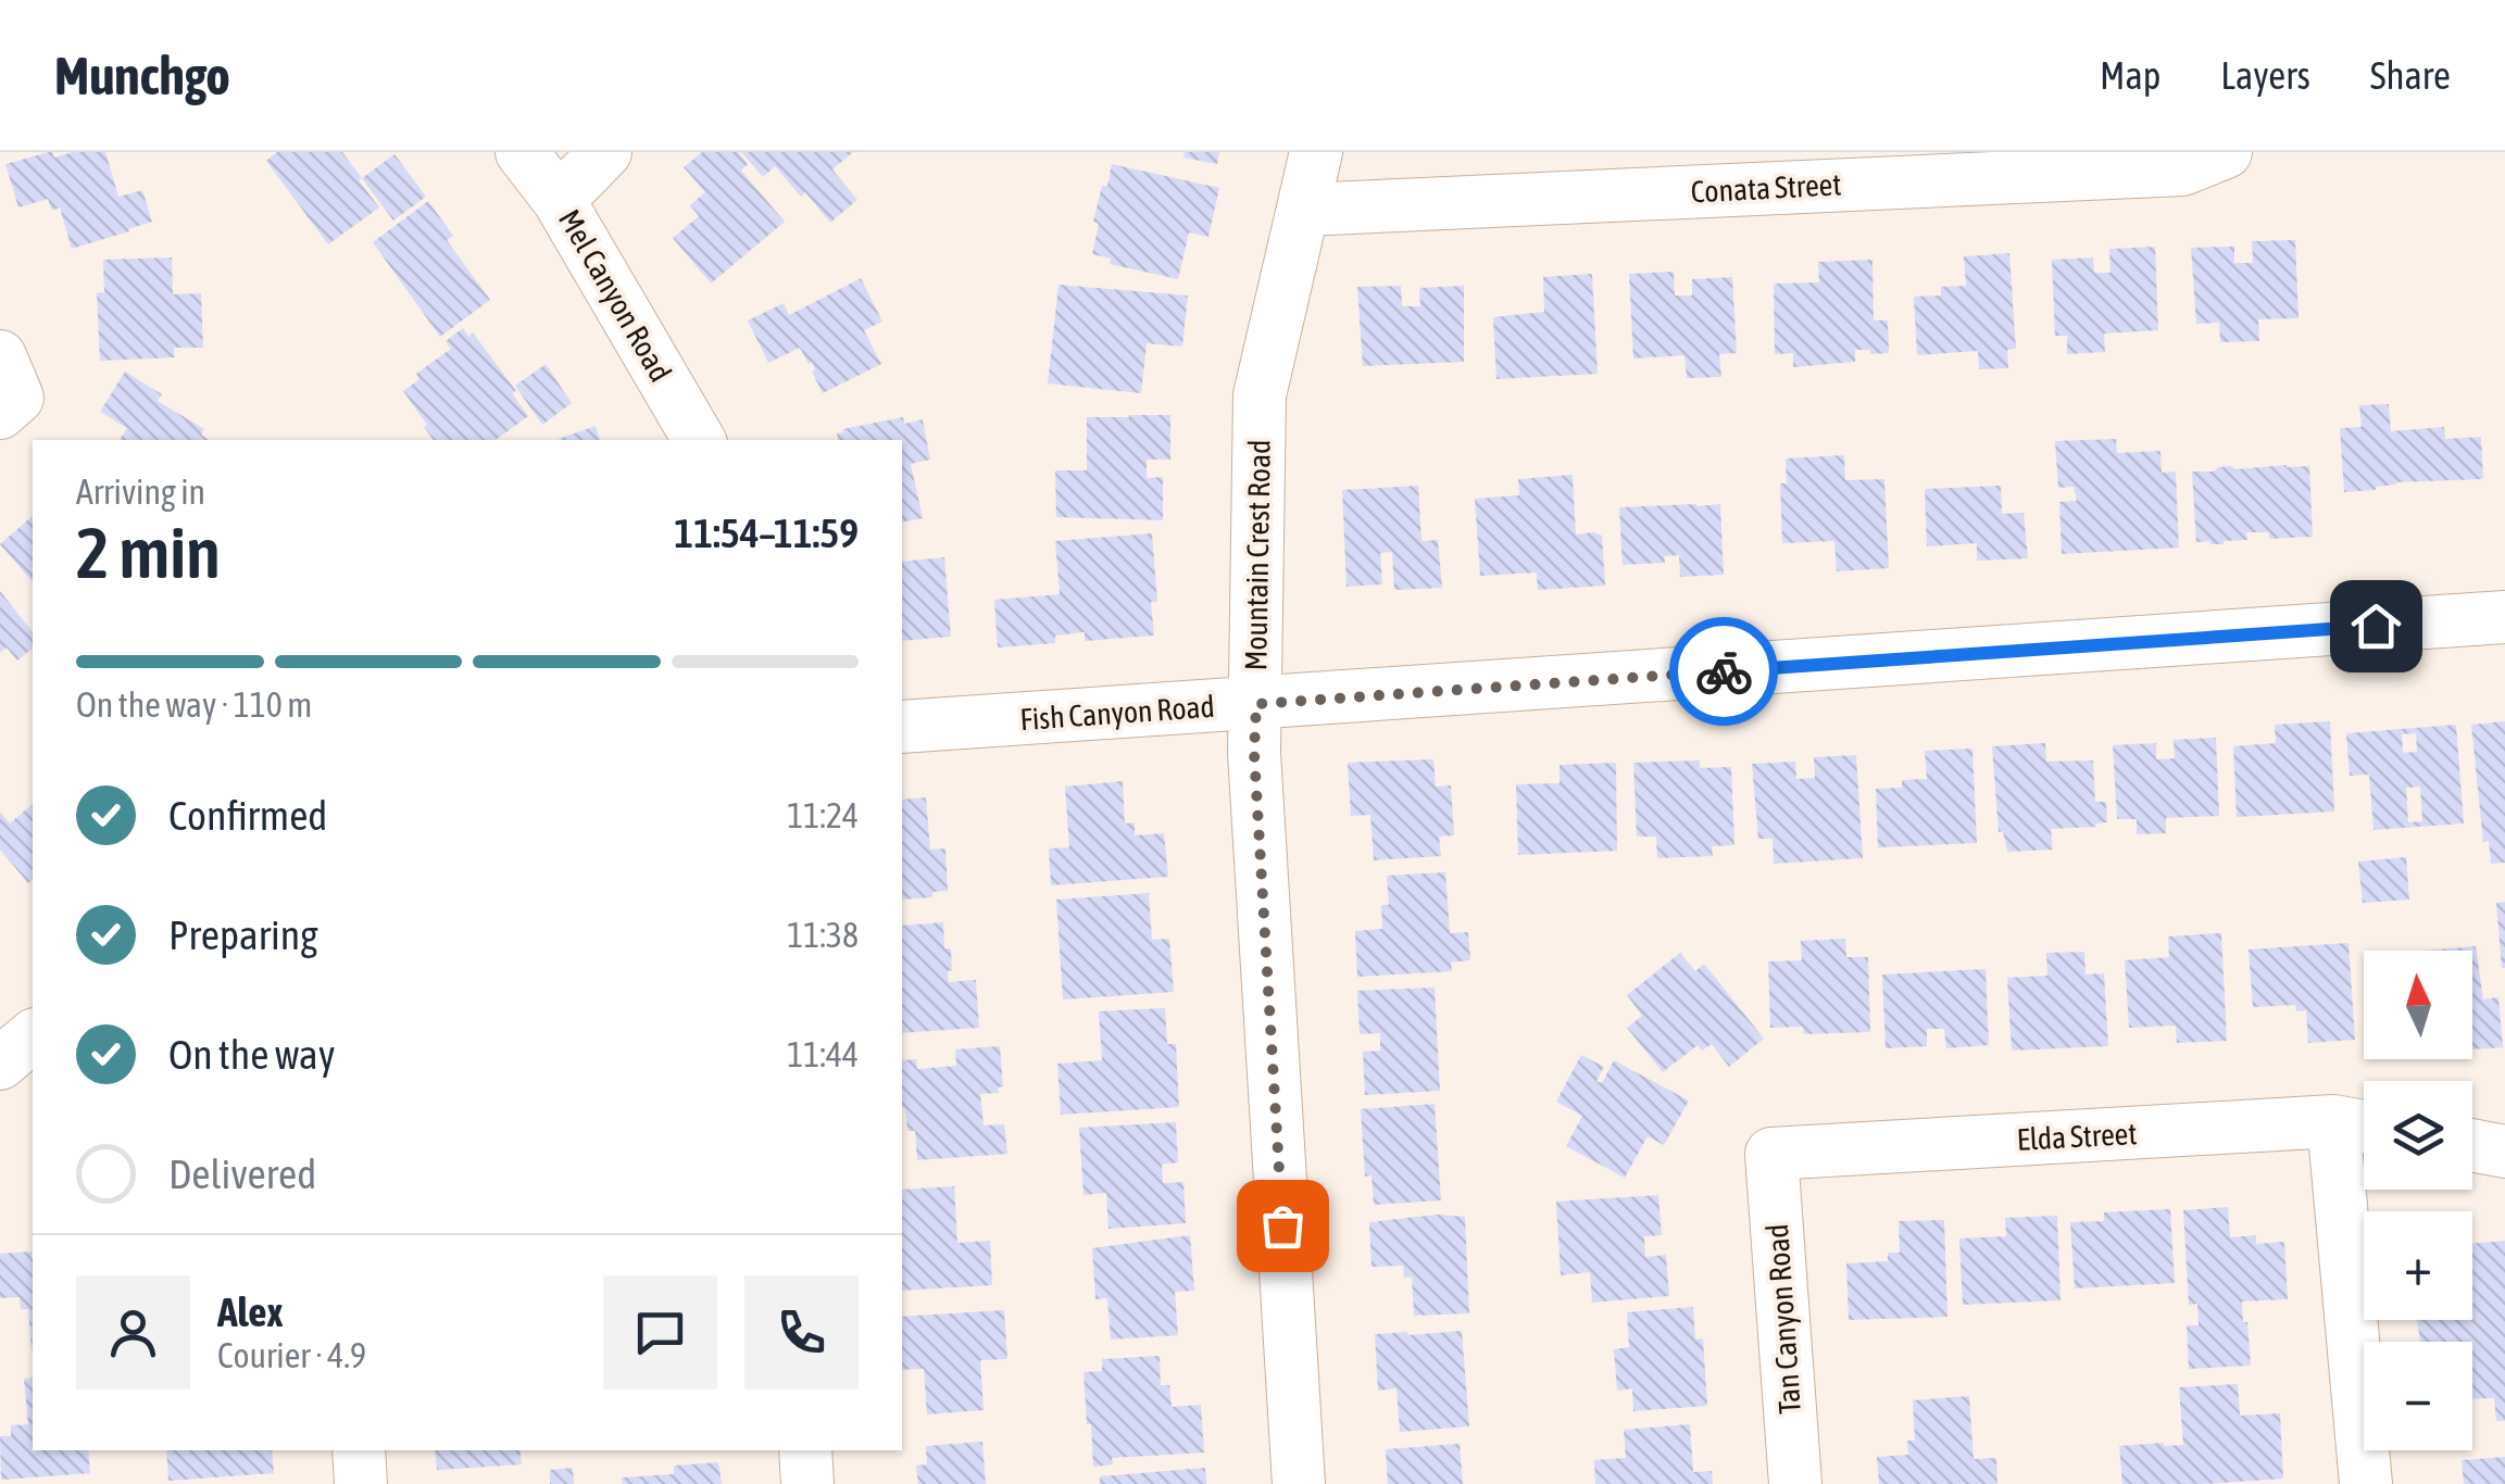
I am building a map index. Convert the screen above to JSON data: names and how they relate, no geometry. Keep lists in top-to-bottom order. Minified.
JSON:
{"streets":{"street":["Conata Street","Mel Canyon Road","Mountain Crest Road","Fish Canyon Road","Elda Street","Tan Canyon Road"]},"crossings":[["Conata Street","Mountain Crest Road"],["Mountain Crest Road","Fish Canyon Road"],["Elda Street","Tan Canyon Road"]],"north":"top","page":{"header":"Munchgo","nav":["Map","Layers","Share"],"heading":["2 min","Arriving in","11:54–11:59"],"panel":["Alex","Courier · 4.9"],"bar":"On the way · 110 m","list":[["Confirmed","11:24"],["Preparing","11:38"],["On the way","11:44"],"Delivered"],"map_buttons":["+","−"]}}
